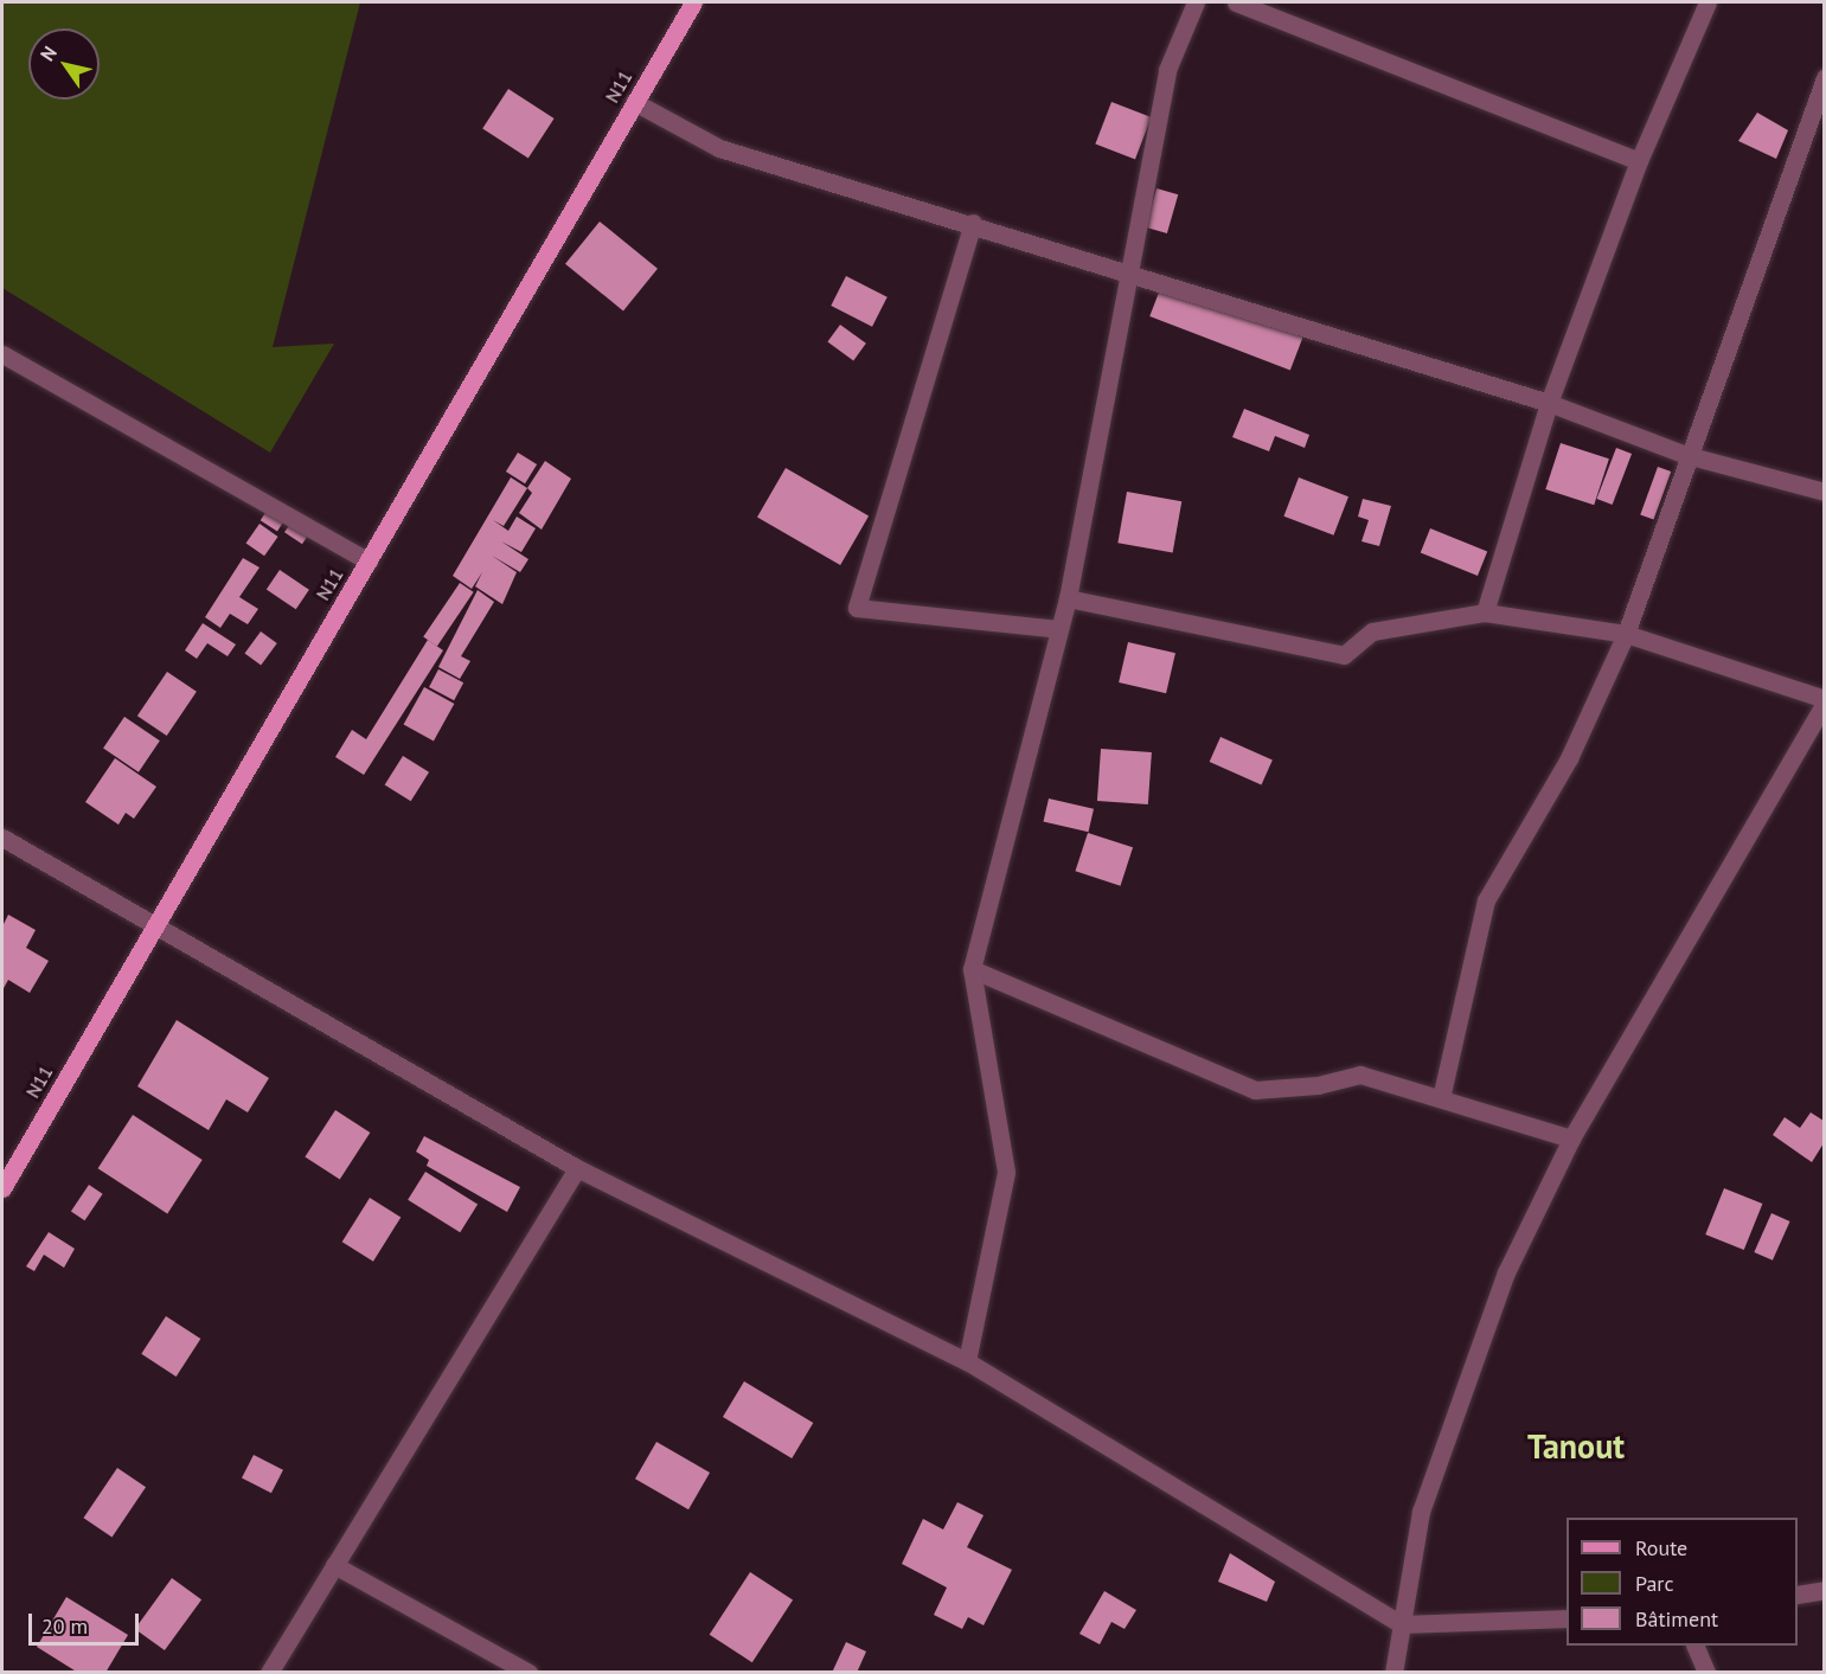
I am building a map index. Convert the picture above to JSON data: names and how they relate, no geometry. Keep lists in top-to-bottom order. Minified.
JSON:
{"streets":{"main road":["N11"]},"districts":["Tanout"],"legend":["Route","Parc","Bâtiment"],"scale_bar":"20 m","north":"top left"}
